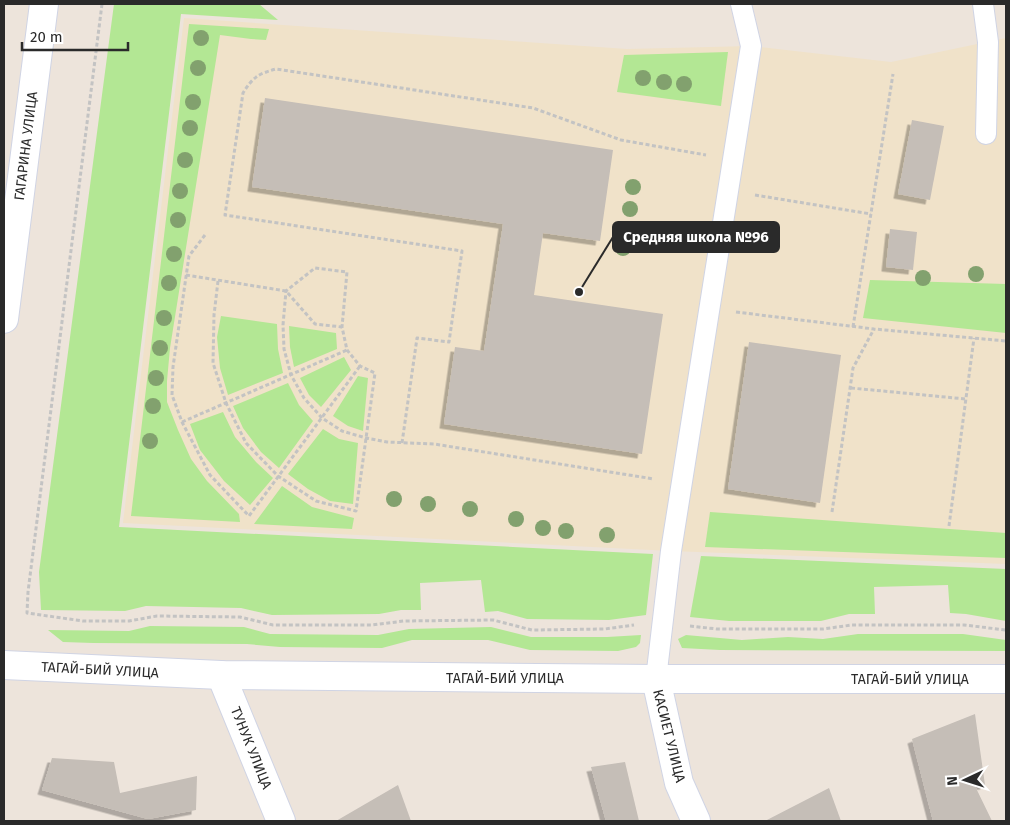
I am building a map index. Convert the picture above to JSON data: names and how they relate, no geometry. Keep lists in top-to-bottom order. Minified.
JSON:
{"streets":{"street":["ГАГАРИНА УЛИЦА","ТАГАЙ-БИЙ УЛИЦА","КАСИЕТ УЛИЦА","ТУНУК УЛИЦА"]},"crossings":[["ТАГАЙ-БИЙ УЛИЦА","КАСИЕТ УЛИЦА"],["ТАГАЙ-БИЙ УЛИЦА","ТУНУК УЛИЦА"]],"places":["Средняя школа №96"],"scale_bar":"20 m","north":"left"}
